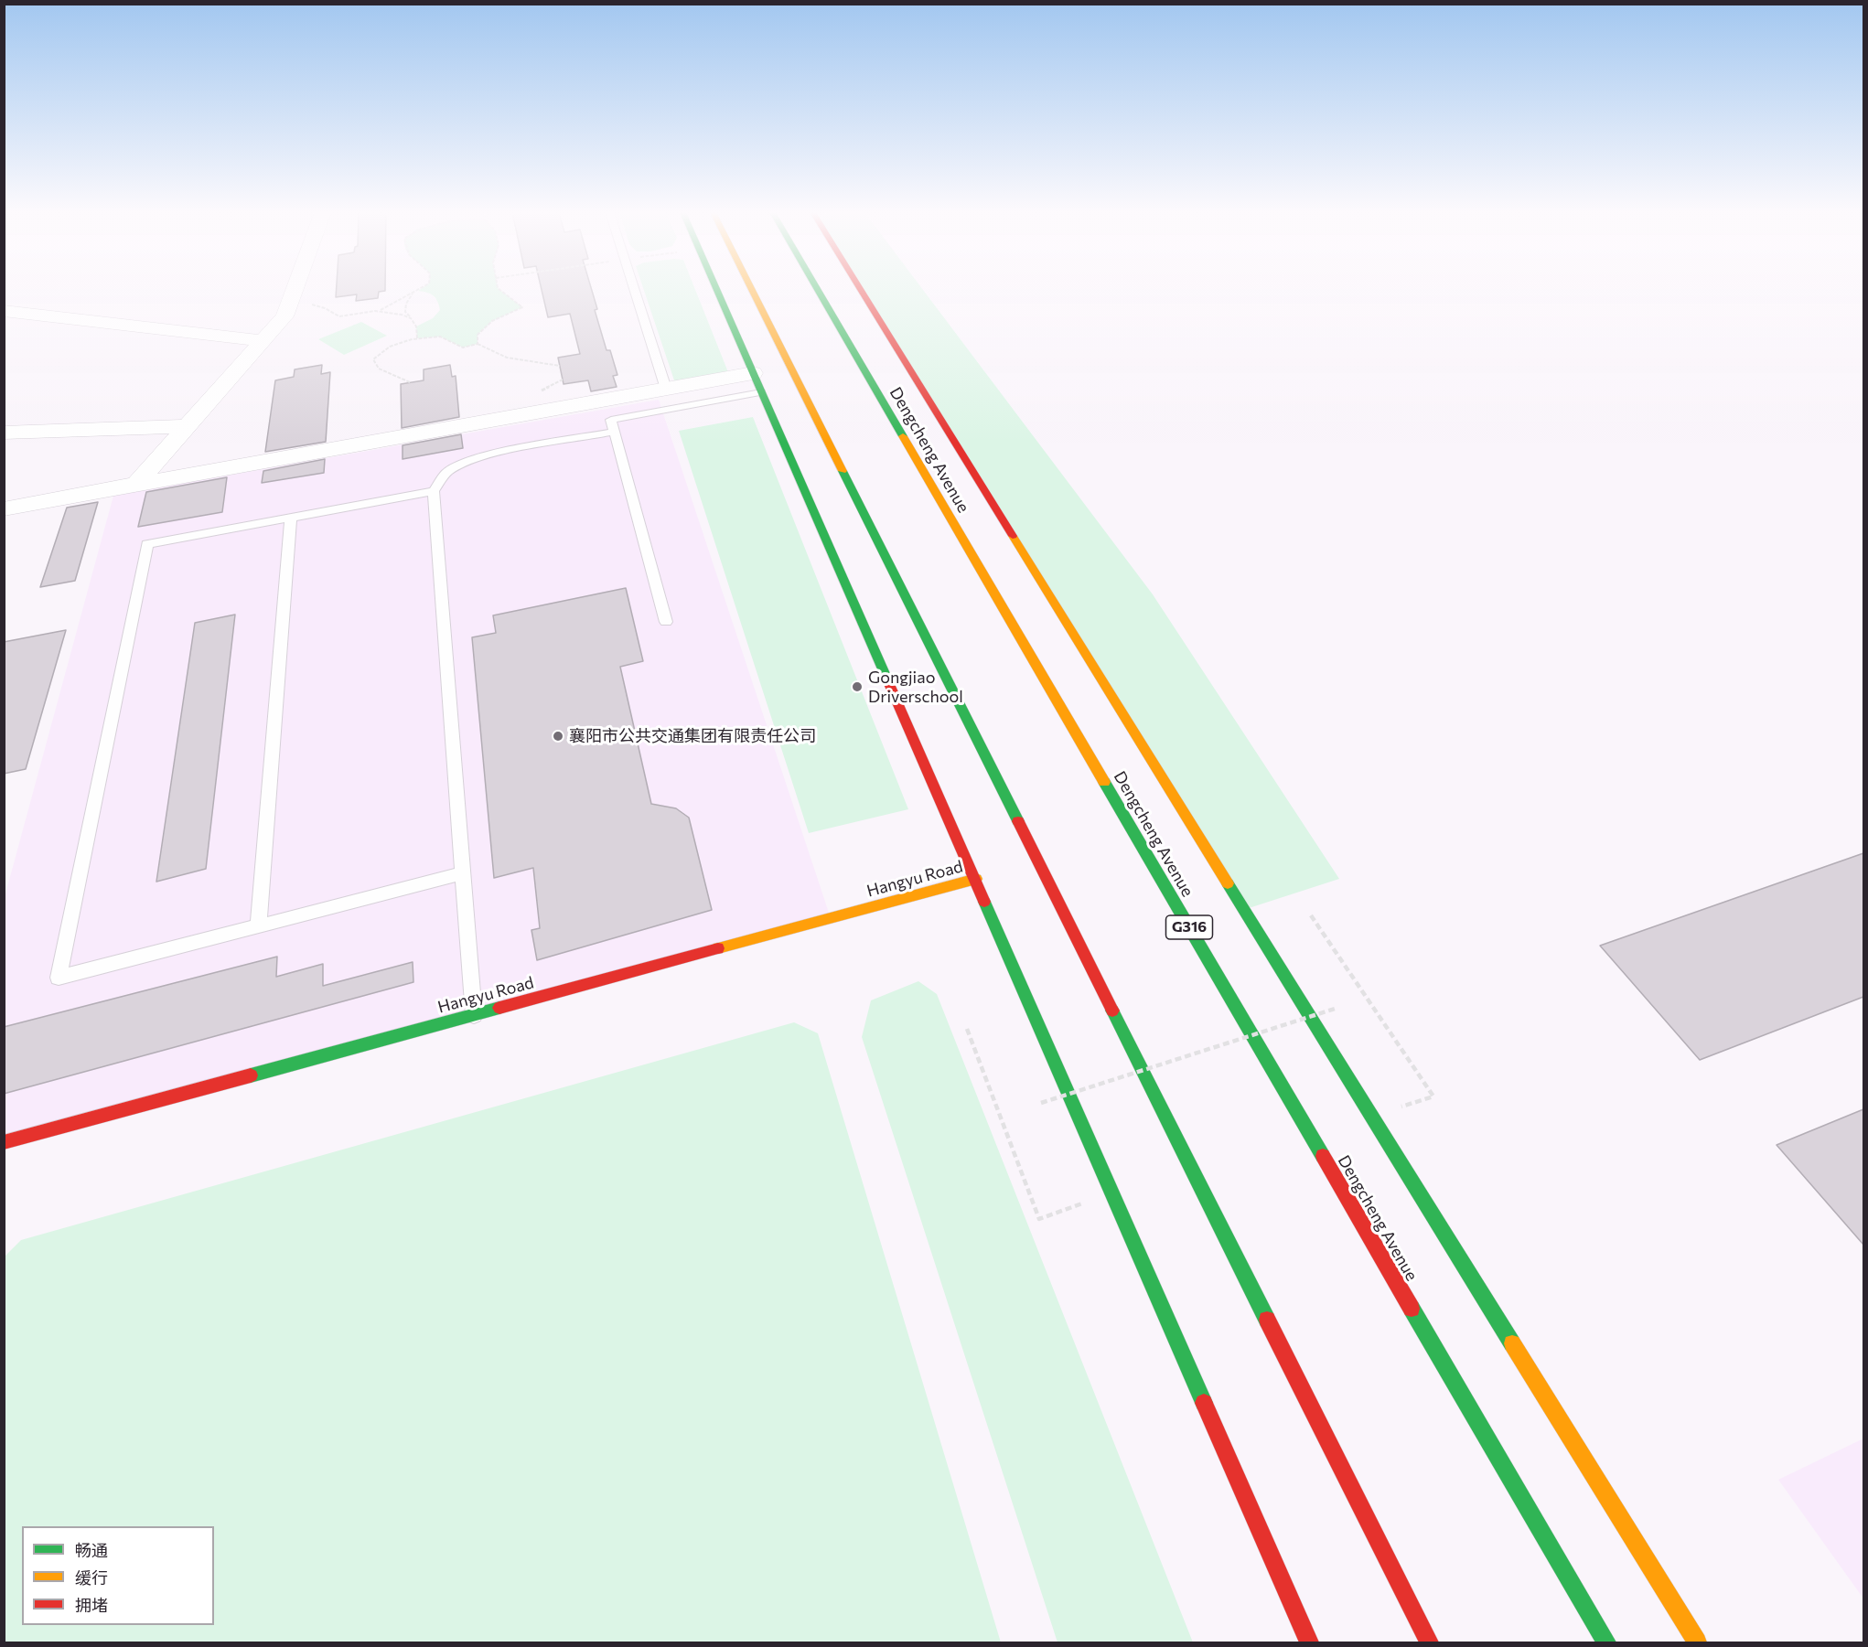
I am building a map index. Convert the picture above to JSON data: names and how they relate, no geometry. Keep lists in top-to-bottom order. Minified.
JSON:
{"streets":{"main road":["Dengcheng Avenue","Hangyu Road","G316"]},"places":["Gongjiao Driverschool","襄阳市公共交通集团有限责任公司"],"legend":["畅通","缓行","拥堵"]}
